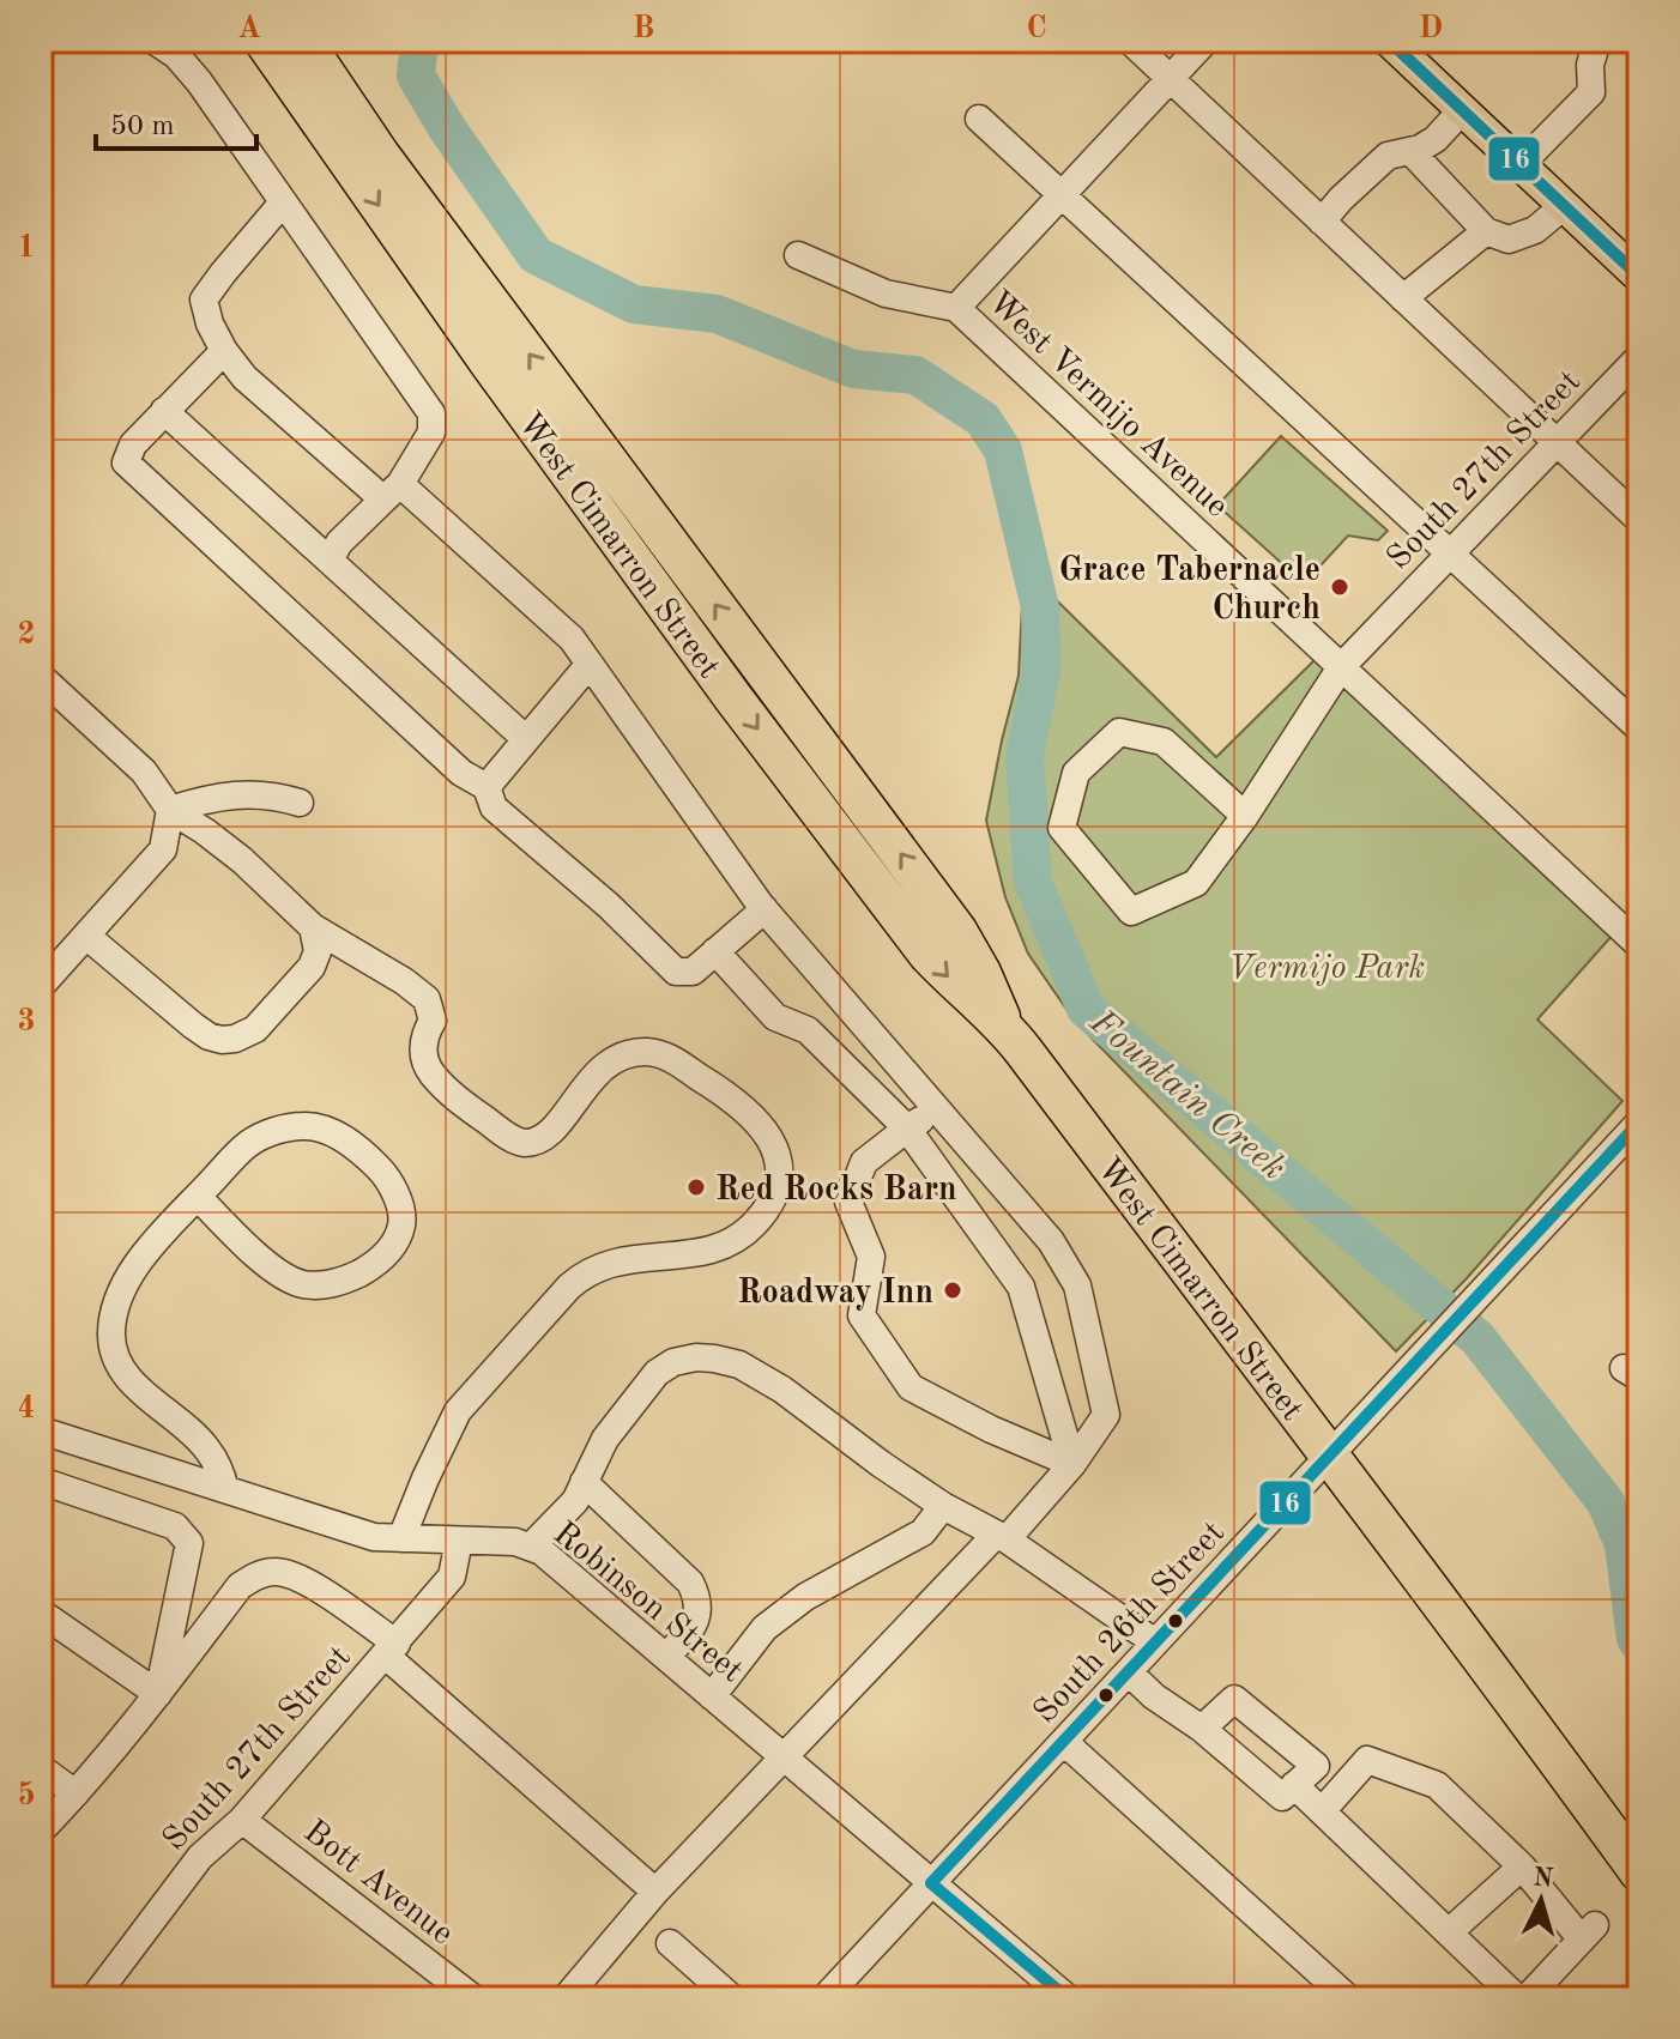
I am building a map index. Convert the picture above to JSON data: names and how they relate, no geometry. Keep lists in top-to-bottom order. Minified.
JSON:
{"streets":{"highway":["West Cimarron Street"],"street":["West Vermijo Avenue","South 27th Street","Robinson Street","South 26th Street","Bott Avenue"]},"crossings":[["West Vermijo Avenue","South 27th Street"],["South 27th Street","Robinson Street"],["South 27th Street","Bott Avenue"],["West Cimarron Street","South 26th Street"],["Robinson Street","South 26th Street"]],"water":["Fountain Creek"],"parks":["Vermijo Park"],"places":["Grace Tabernacle Church","Red Rocks Barn","Roadway Inn"],"lines":["transit line 16"],"scale_bar":"50 m","north":"top","grid":{"columns":["A","B","C","D"],"rows":["1","2","3","4","5"]}}
